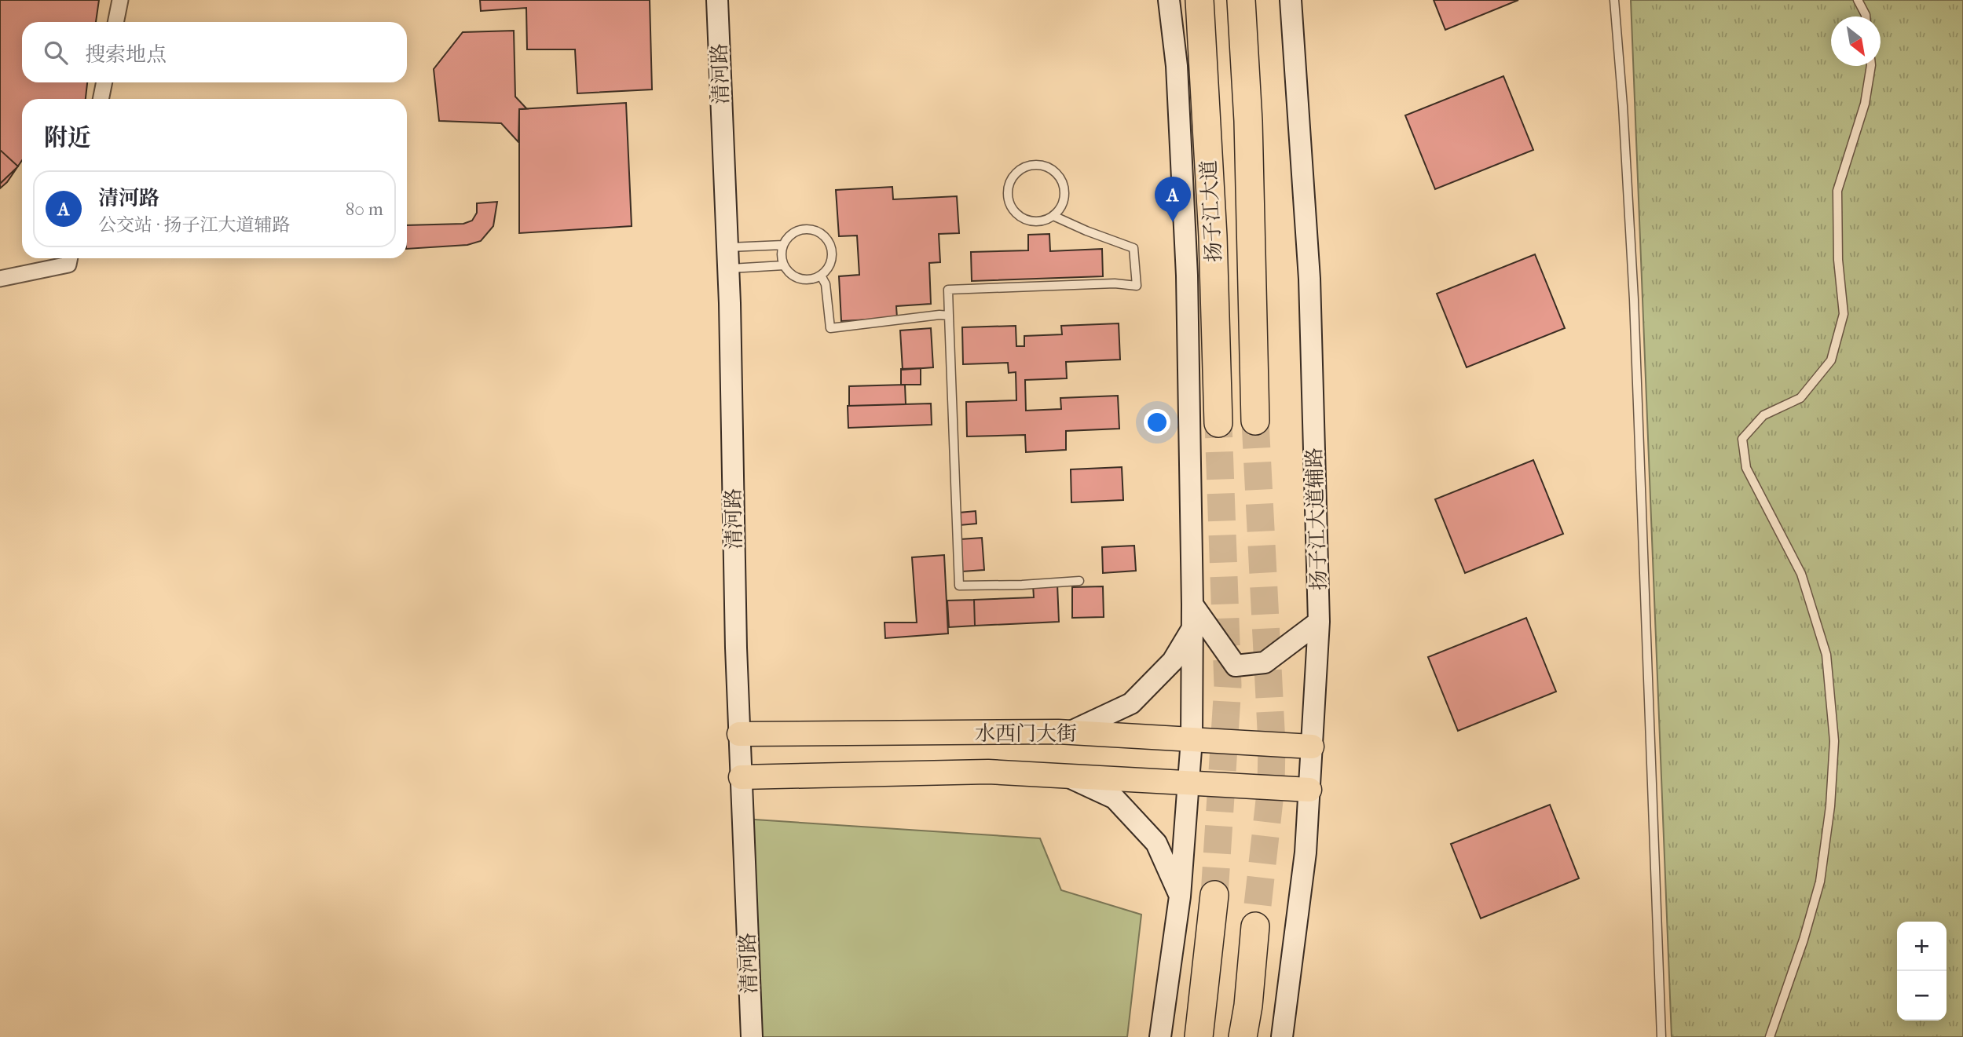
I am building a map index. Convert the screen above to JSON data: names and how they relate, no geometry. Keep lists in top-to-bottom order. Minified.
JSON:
{"streets":{"highway":["扬子江大道"],"main road":["清河路","扬子江大道辅路","水西门大街"]},"crossings":[["清河路","水西门大街"],["扬子江大道辅路","水西门大街"]],"north":"bottom right","page":{"search":"搜索地点","heading":"附近","list":[{"mark":"A","name":"清河路","note":"公交站 · 扬子江大道辅路","value":"80 m"}],"pins":"A","map_buttons":["+","−"]}}
